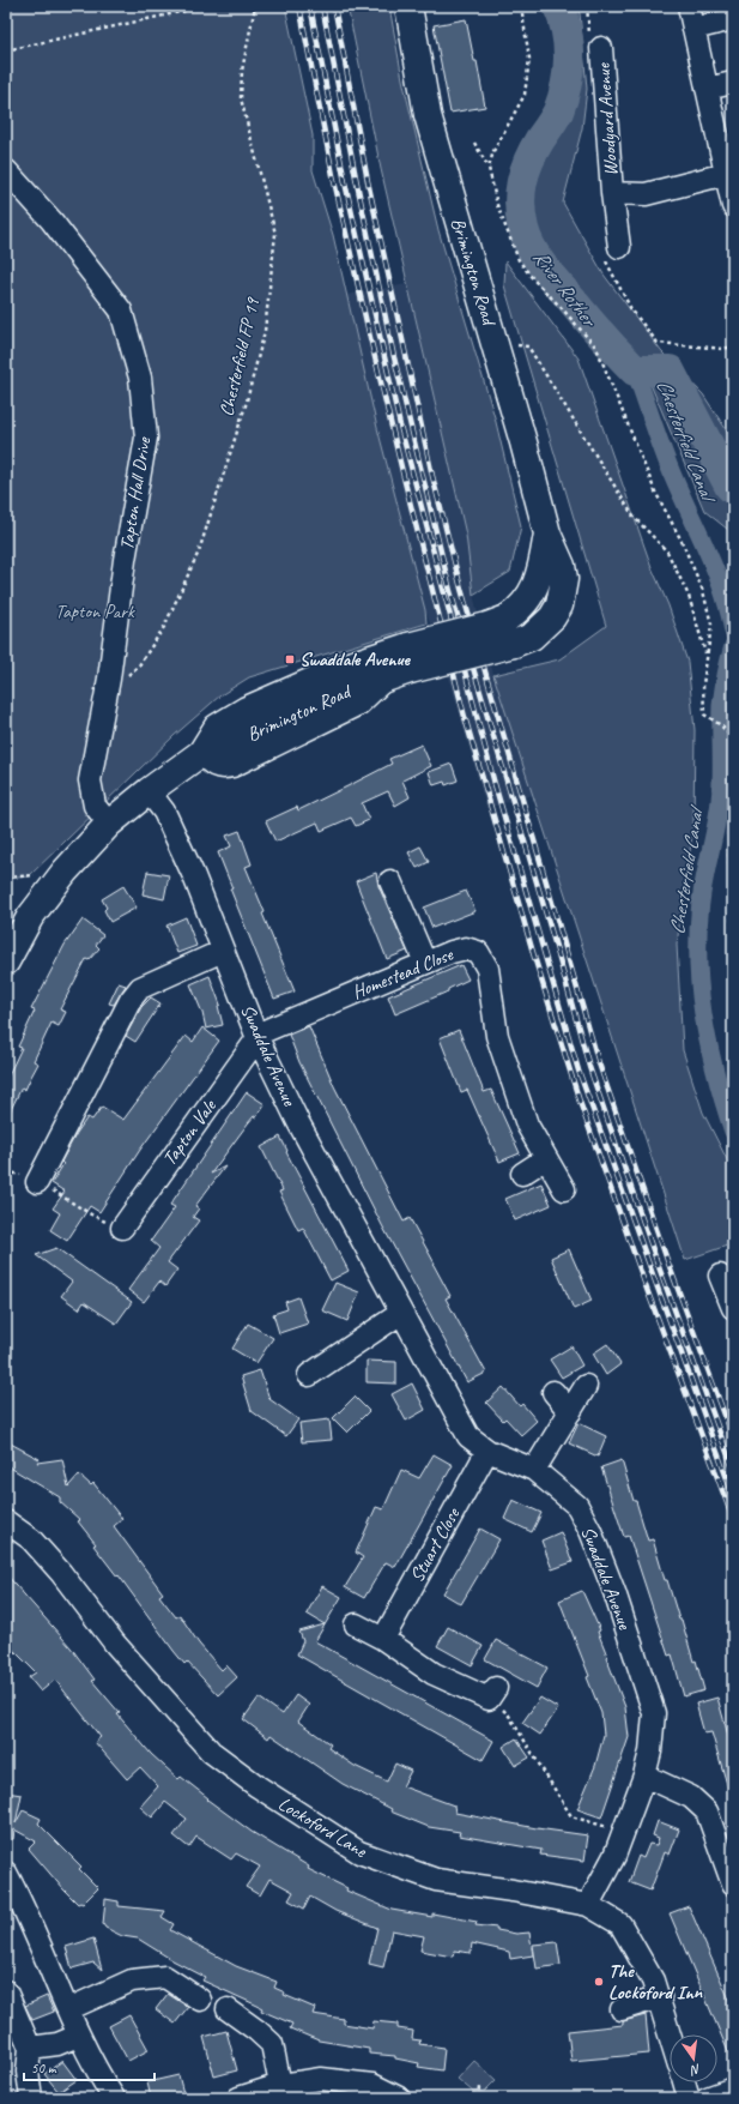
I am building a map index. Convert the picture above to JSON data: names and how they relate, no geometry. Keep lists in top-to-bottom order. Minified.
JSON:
{"streets":{"main road":["Brimington Road"],"street":["Woodyard Avenue","Tapton Hall Drive","Homestead Close","Swaddale Avenue","Tapton Vale","Stuart Close","Lockoford Lane"],"path":["Chesterfield FP 19"]},"crossings":[["Brimington Road","Tapton Hall Drive"],["Brimington Road","Swaddale Avenue"],["Chesterfield FP 19","Tapton Hall Drive"],["Homestead Close","Swaddale Avenue"],["Homestead Close","Tapton Vale"],["Swaddale Avenue","Tapton Vale"],["Swaddale Avenue","Stuart Close"],["Swaddale Avenue","Lockoford Lane"]],"water":["River Rother","Chesterfield Canal"],"parks":["Tapton Park"],"places":{"transit":["Swaddale Avenue"],"other":["The Lockoford Inn"]},"scale_bar":"50 m","north":"bottom"}
